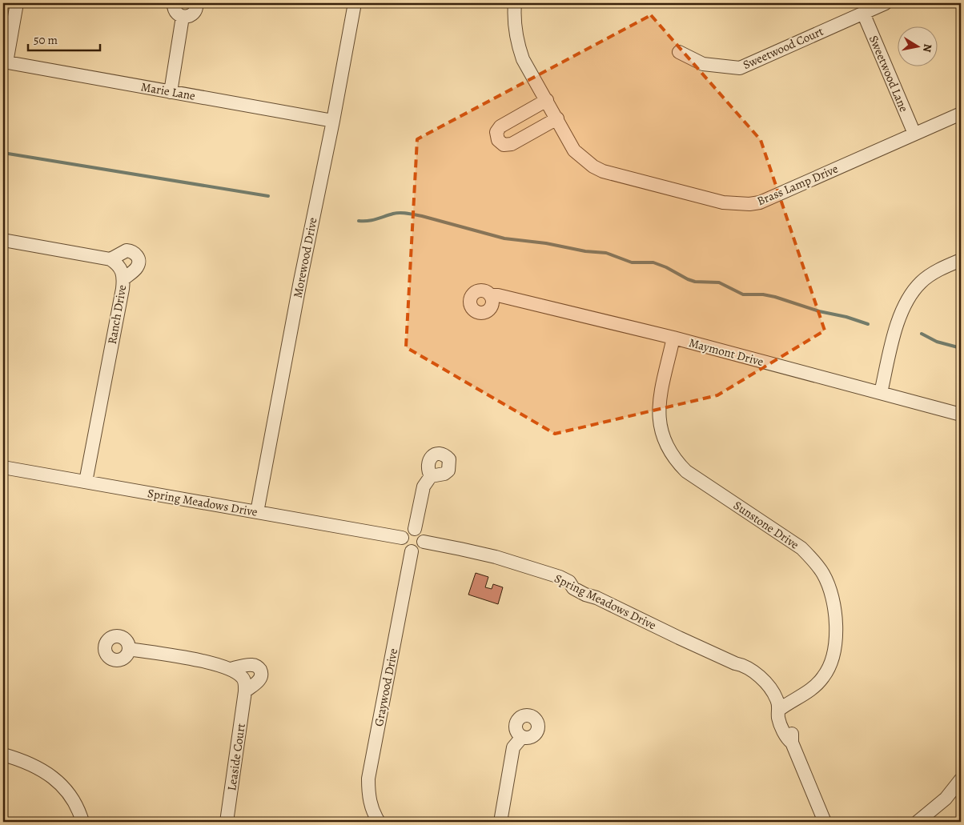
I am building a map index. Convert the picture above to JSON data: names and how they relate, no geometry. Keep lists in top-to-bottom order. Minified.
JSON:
{"streets":{"street":["Sweetwood Court","Sweetwood Lane","Marie Lane","Brass Lamp Drive","Morewood Drive","Ranch Drive","Maymont Drive","Spring Meadows Drive","Sunstone Drive","Graywood Drive","Leaside Court"]},"crossings":[["Sweetwood Court","Sweetwood Lane"],["Sweetwood Lane","Brass Lamp Drive"],["Marie Lane","Morewood Drive"],["Morewood Drive","Spring Meadows Drive"],["Ranch Drive","Spring Meadows Drive"],["Maymont Drive","Sunstone Drive"],["Spring Meadows Drive","Sunstone Drive"],["Spring Meadows Drive","Graywood Drive"]],"scale_bar":"50 m","north":"right"}
